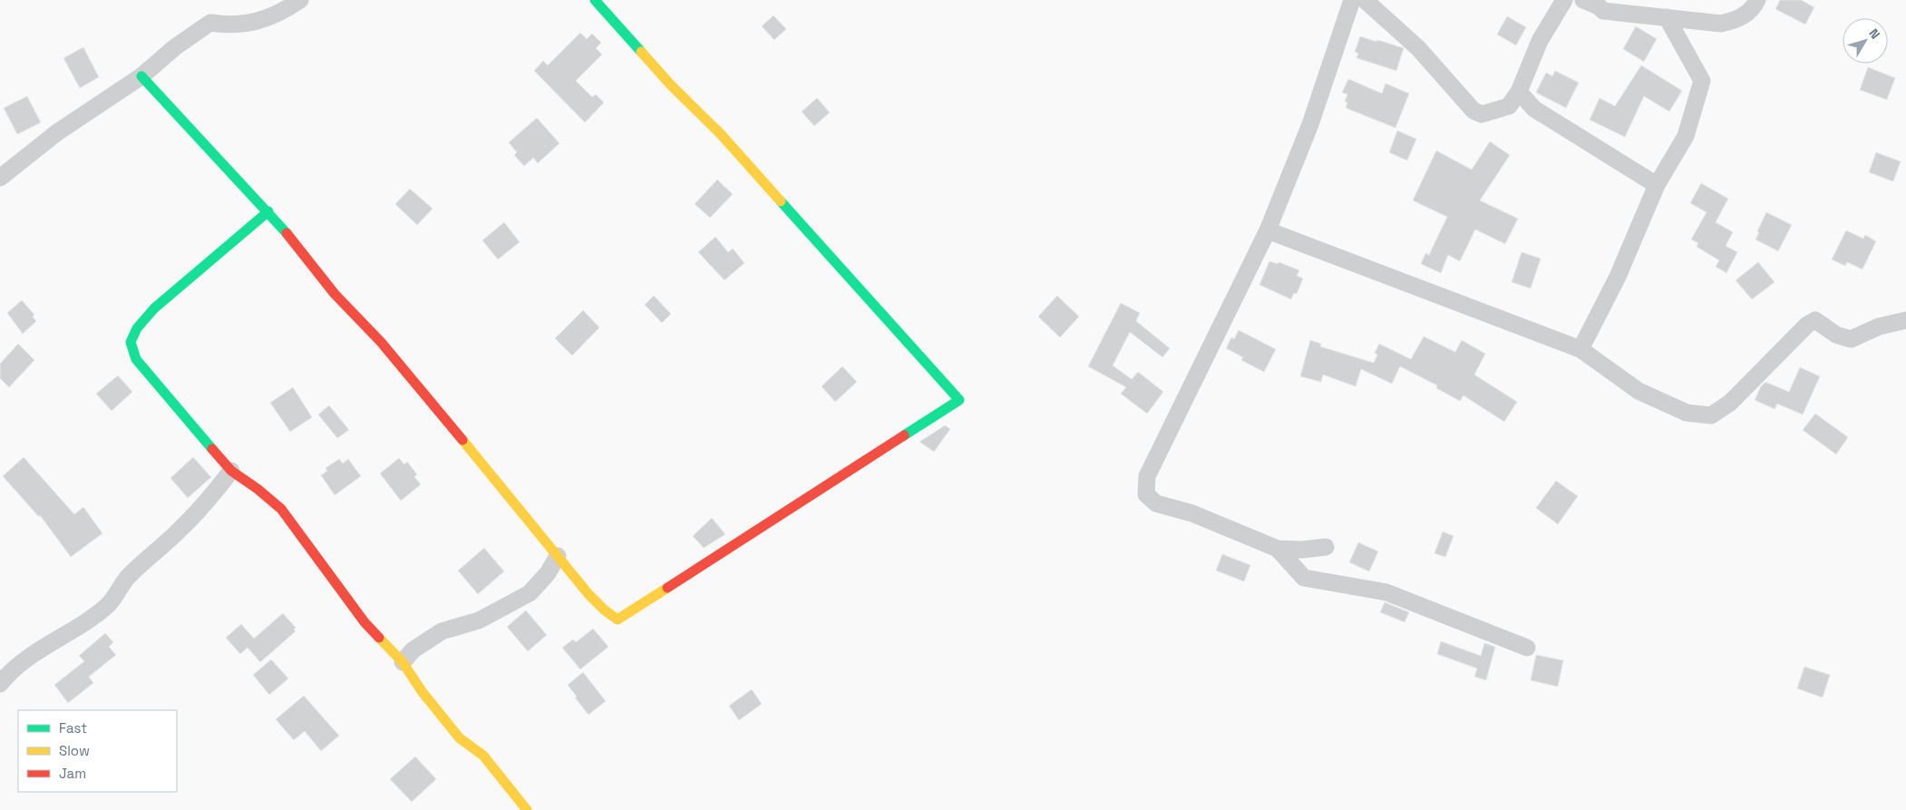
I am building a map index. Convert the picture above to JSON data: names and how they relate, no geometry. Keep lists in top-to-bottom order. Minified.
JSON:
{"legend":["Fast","Slow","Jam"],"north":"top right"}
